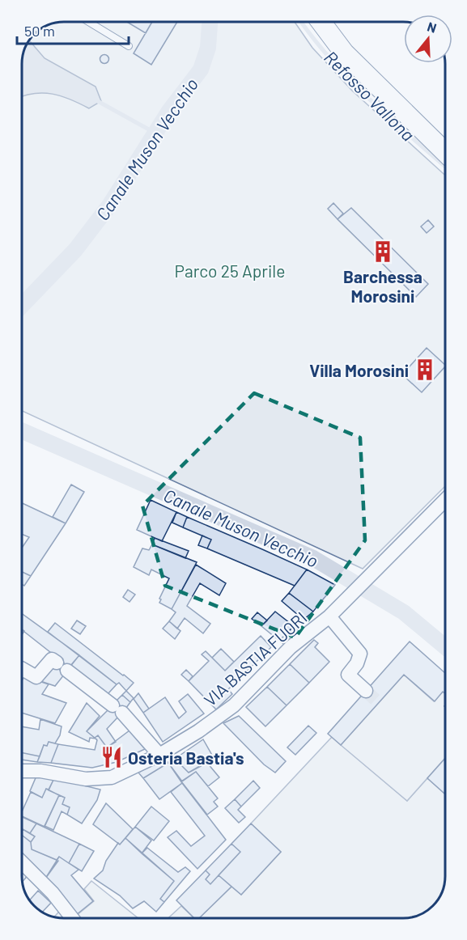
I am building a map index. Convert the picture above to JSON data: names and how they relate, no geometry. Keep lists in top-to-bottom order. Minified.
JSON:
{"streets":{"street":["VIA BASTIA FUORI"]},"water":["Refosso Vallona","Canale Muson Vecchio"],"parks":["Parco 25 Aprile"],"places":{"building":["Barchessa Morosini","Villa Morosini"],"restaurant":["Osteria Bastia's"]},"scale_bar":"50 m","north":"top"}
